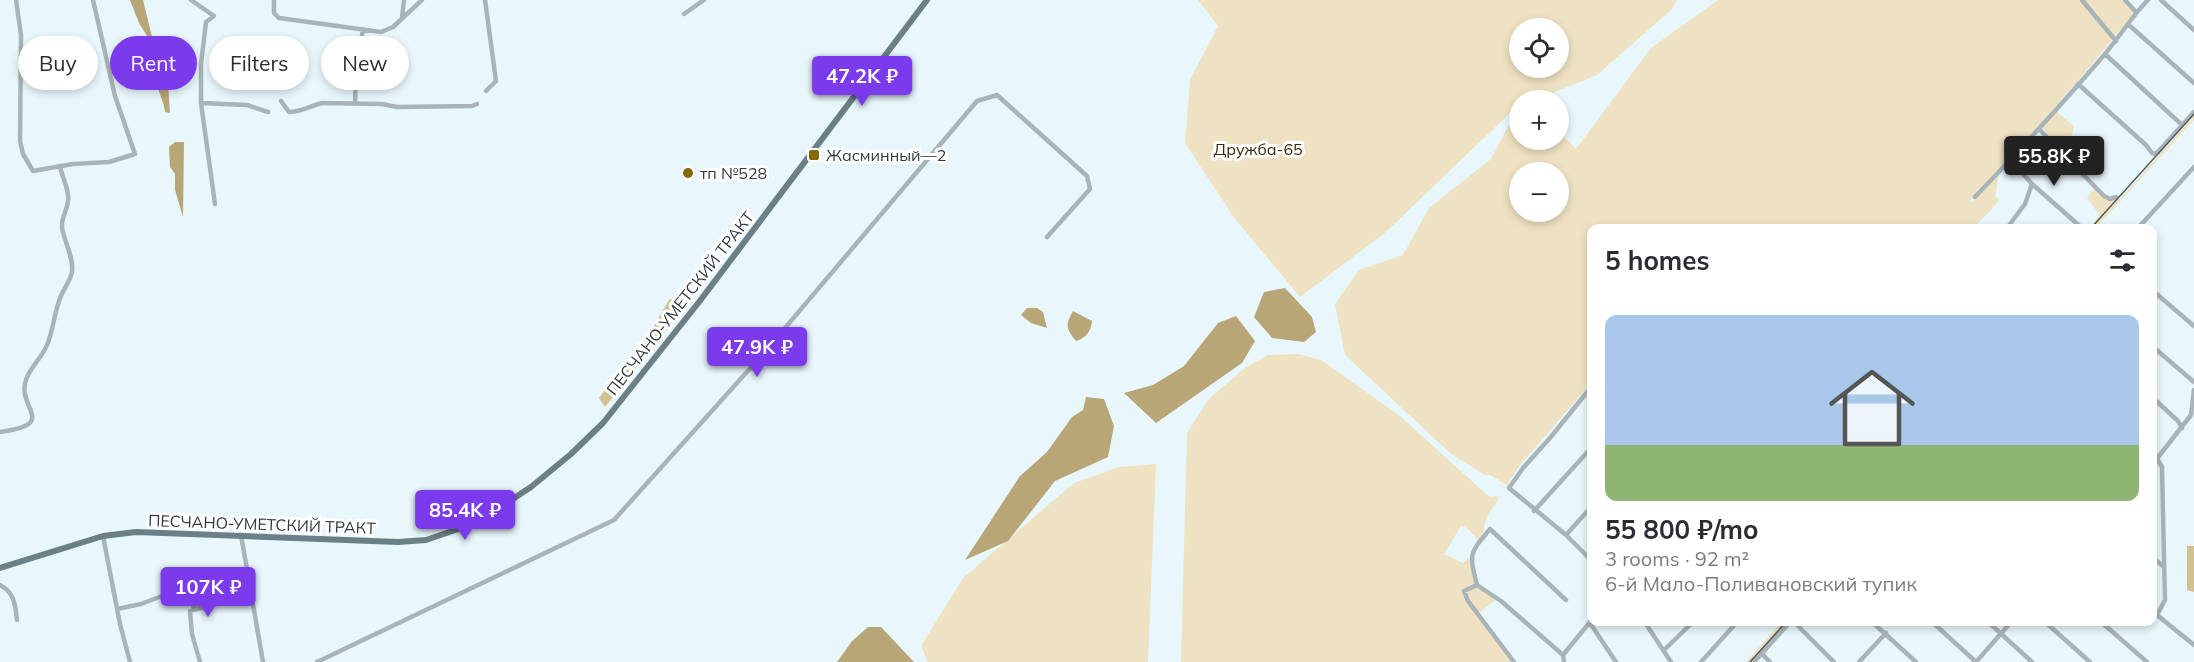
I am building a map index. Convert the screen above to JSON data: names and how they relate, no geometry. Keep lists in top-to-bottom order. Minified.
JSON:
{"streets":{"main road":["ПЕСЧАНО-УМЕТСКИЙ ТРАКТ"]},"parks":["Дружба-65"],"places":{"transit":["Жасминный—2"],"other":["тп №528"]},"page":{"map_buttons":["+","−"],"chip":["Buy","Rent","Filters","New"],"price":["47.2K ₽","55.8K ₽","47.9K ₽","85.4K ₽","107K ₽"],"heading":"5 homes","list":[{"name":"55 800 ₽/mo","note":"3 rooms · 92 m² · 6-й Мало-Поливановский тупик"}]}}
